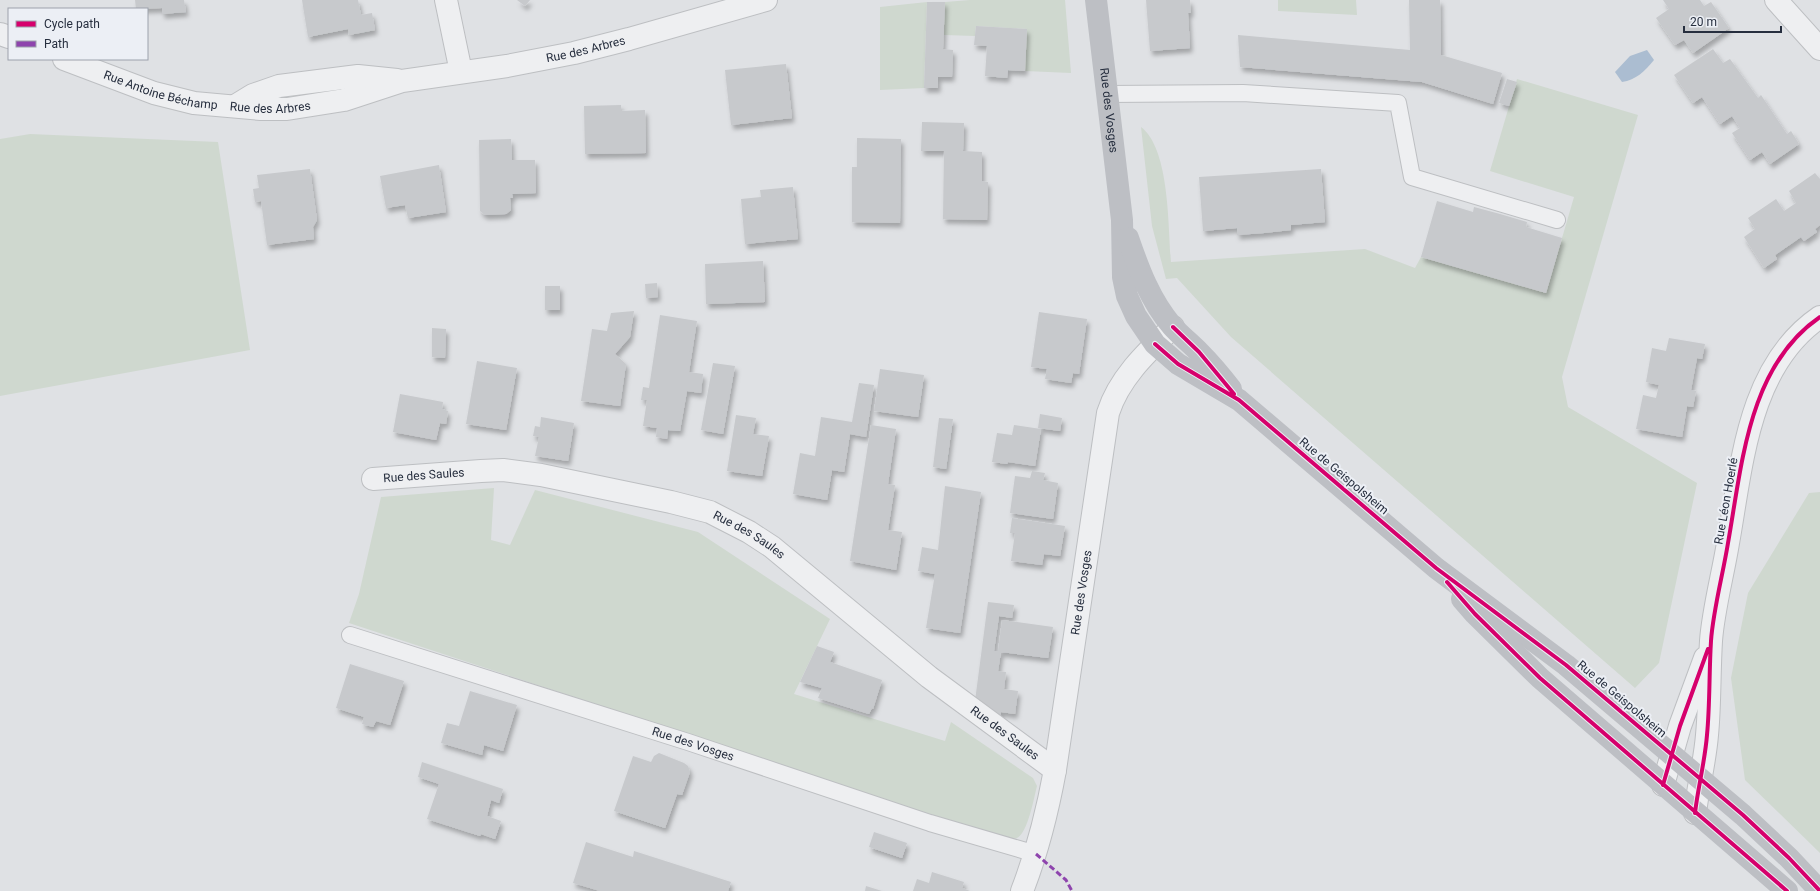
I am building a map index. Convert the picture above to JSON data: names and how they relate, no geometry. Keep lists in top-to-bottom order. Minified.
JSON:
{"streets":{"main road":["Rue des Vosges","Rue de Geispolsheim"],"street":["Rue des Arbres","Rue Antoine Béchamp","Rue des Saules","Rue Léon Hoerlé"]},"crossings":[["Rue des Arbres","Rue Antoine Béchamp"],["Rue des Vosges","Rue des Saules"],["Rue des Vosges","Rue de Geispolsheim"],["Rue de Geispolsheim","Rue Léon Hoerlé"]],"legend":["Cycle path","Path"],"scale_bar":"20 m"}
